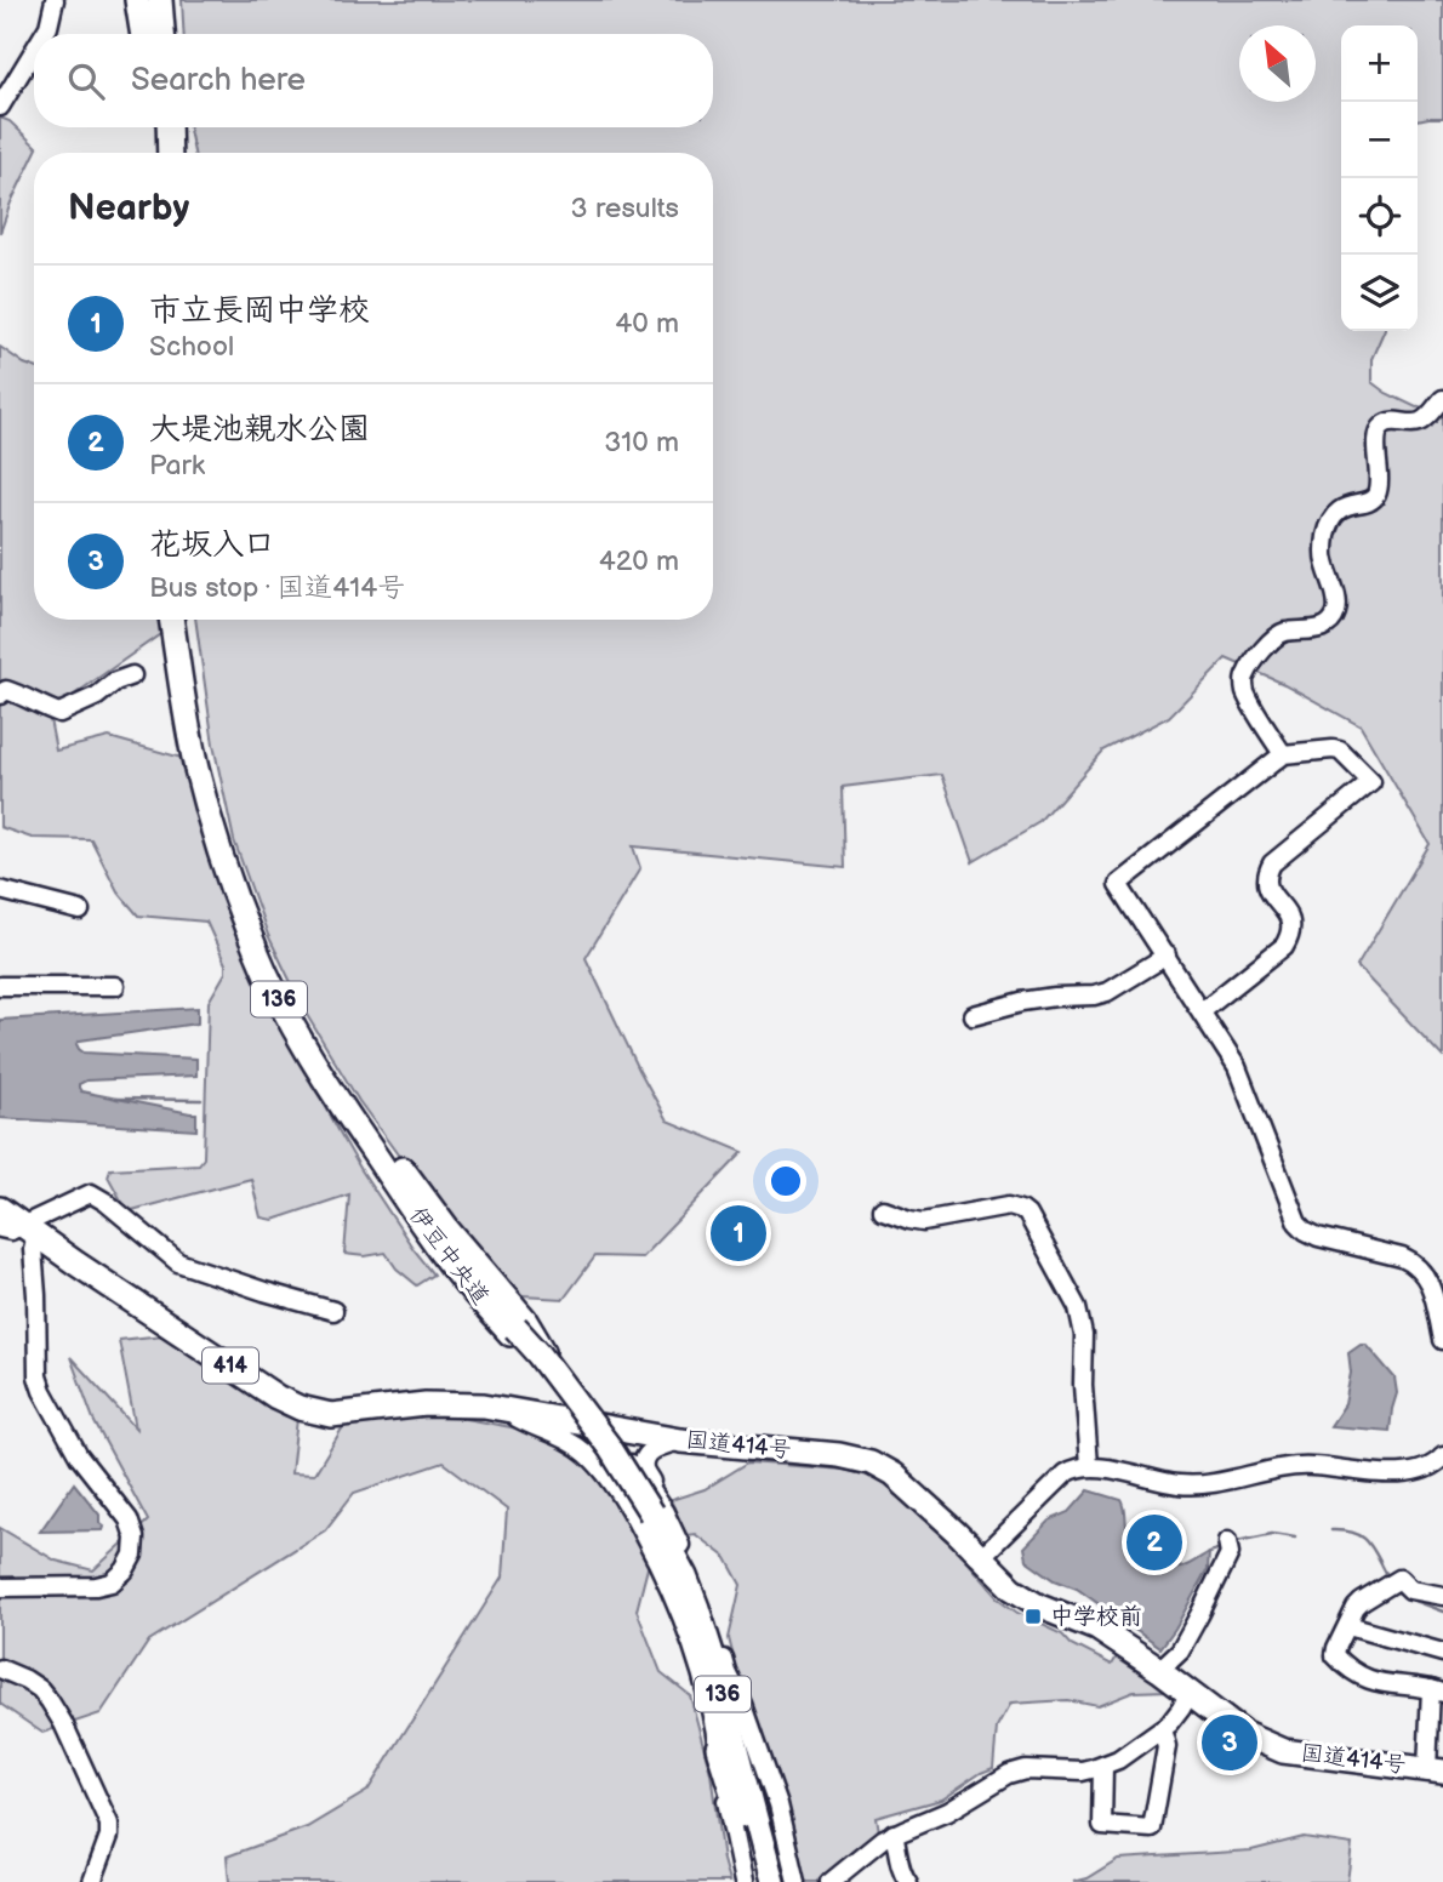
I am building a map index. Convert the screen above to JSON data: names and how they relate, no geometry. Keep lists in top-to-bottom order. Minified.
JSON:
{"streets":{"highway":["136","伊豆中央道","414","国道414号"]},"places":{"transit":["中学校前"]},"north":"top left","page":{"map_buttons":["+","−"],"search":"Search here","heading":["Nearby","3 results"],"list":[{"mark":"1","name":"市立長岡中学校","note":"School","value":"40 m"},{"mark":"2","name":"大堤池親水公園","note":"Park","value":"310 m"},{"mark":"3","name":"花坂入口","note":"Bus stop · 国道414号","value":"420 m"}],"pins":["1","2","3"]}}
